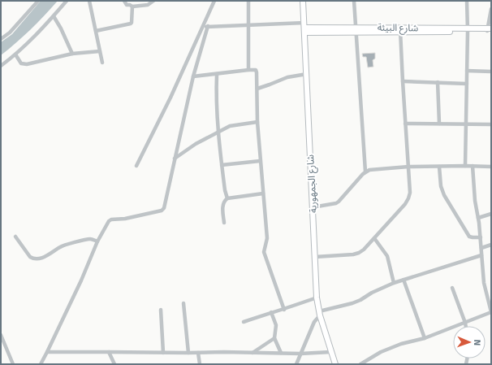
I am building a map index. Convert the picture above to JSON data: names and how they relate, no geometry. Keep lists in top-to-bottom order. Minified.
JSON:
{"streets":{"main road":["شارع البيئة","شارع الجمهورية"]},"crossings":[["شارع البيئة","شارع الجمهورية"]],"north":"right"}
